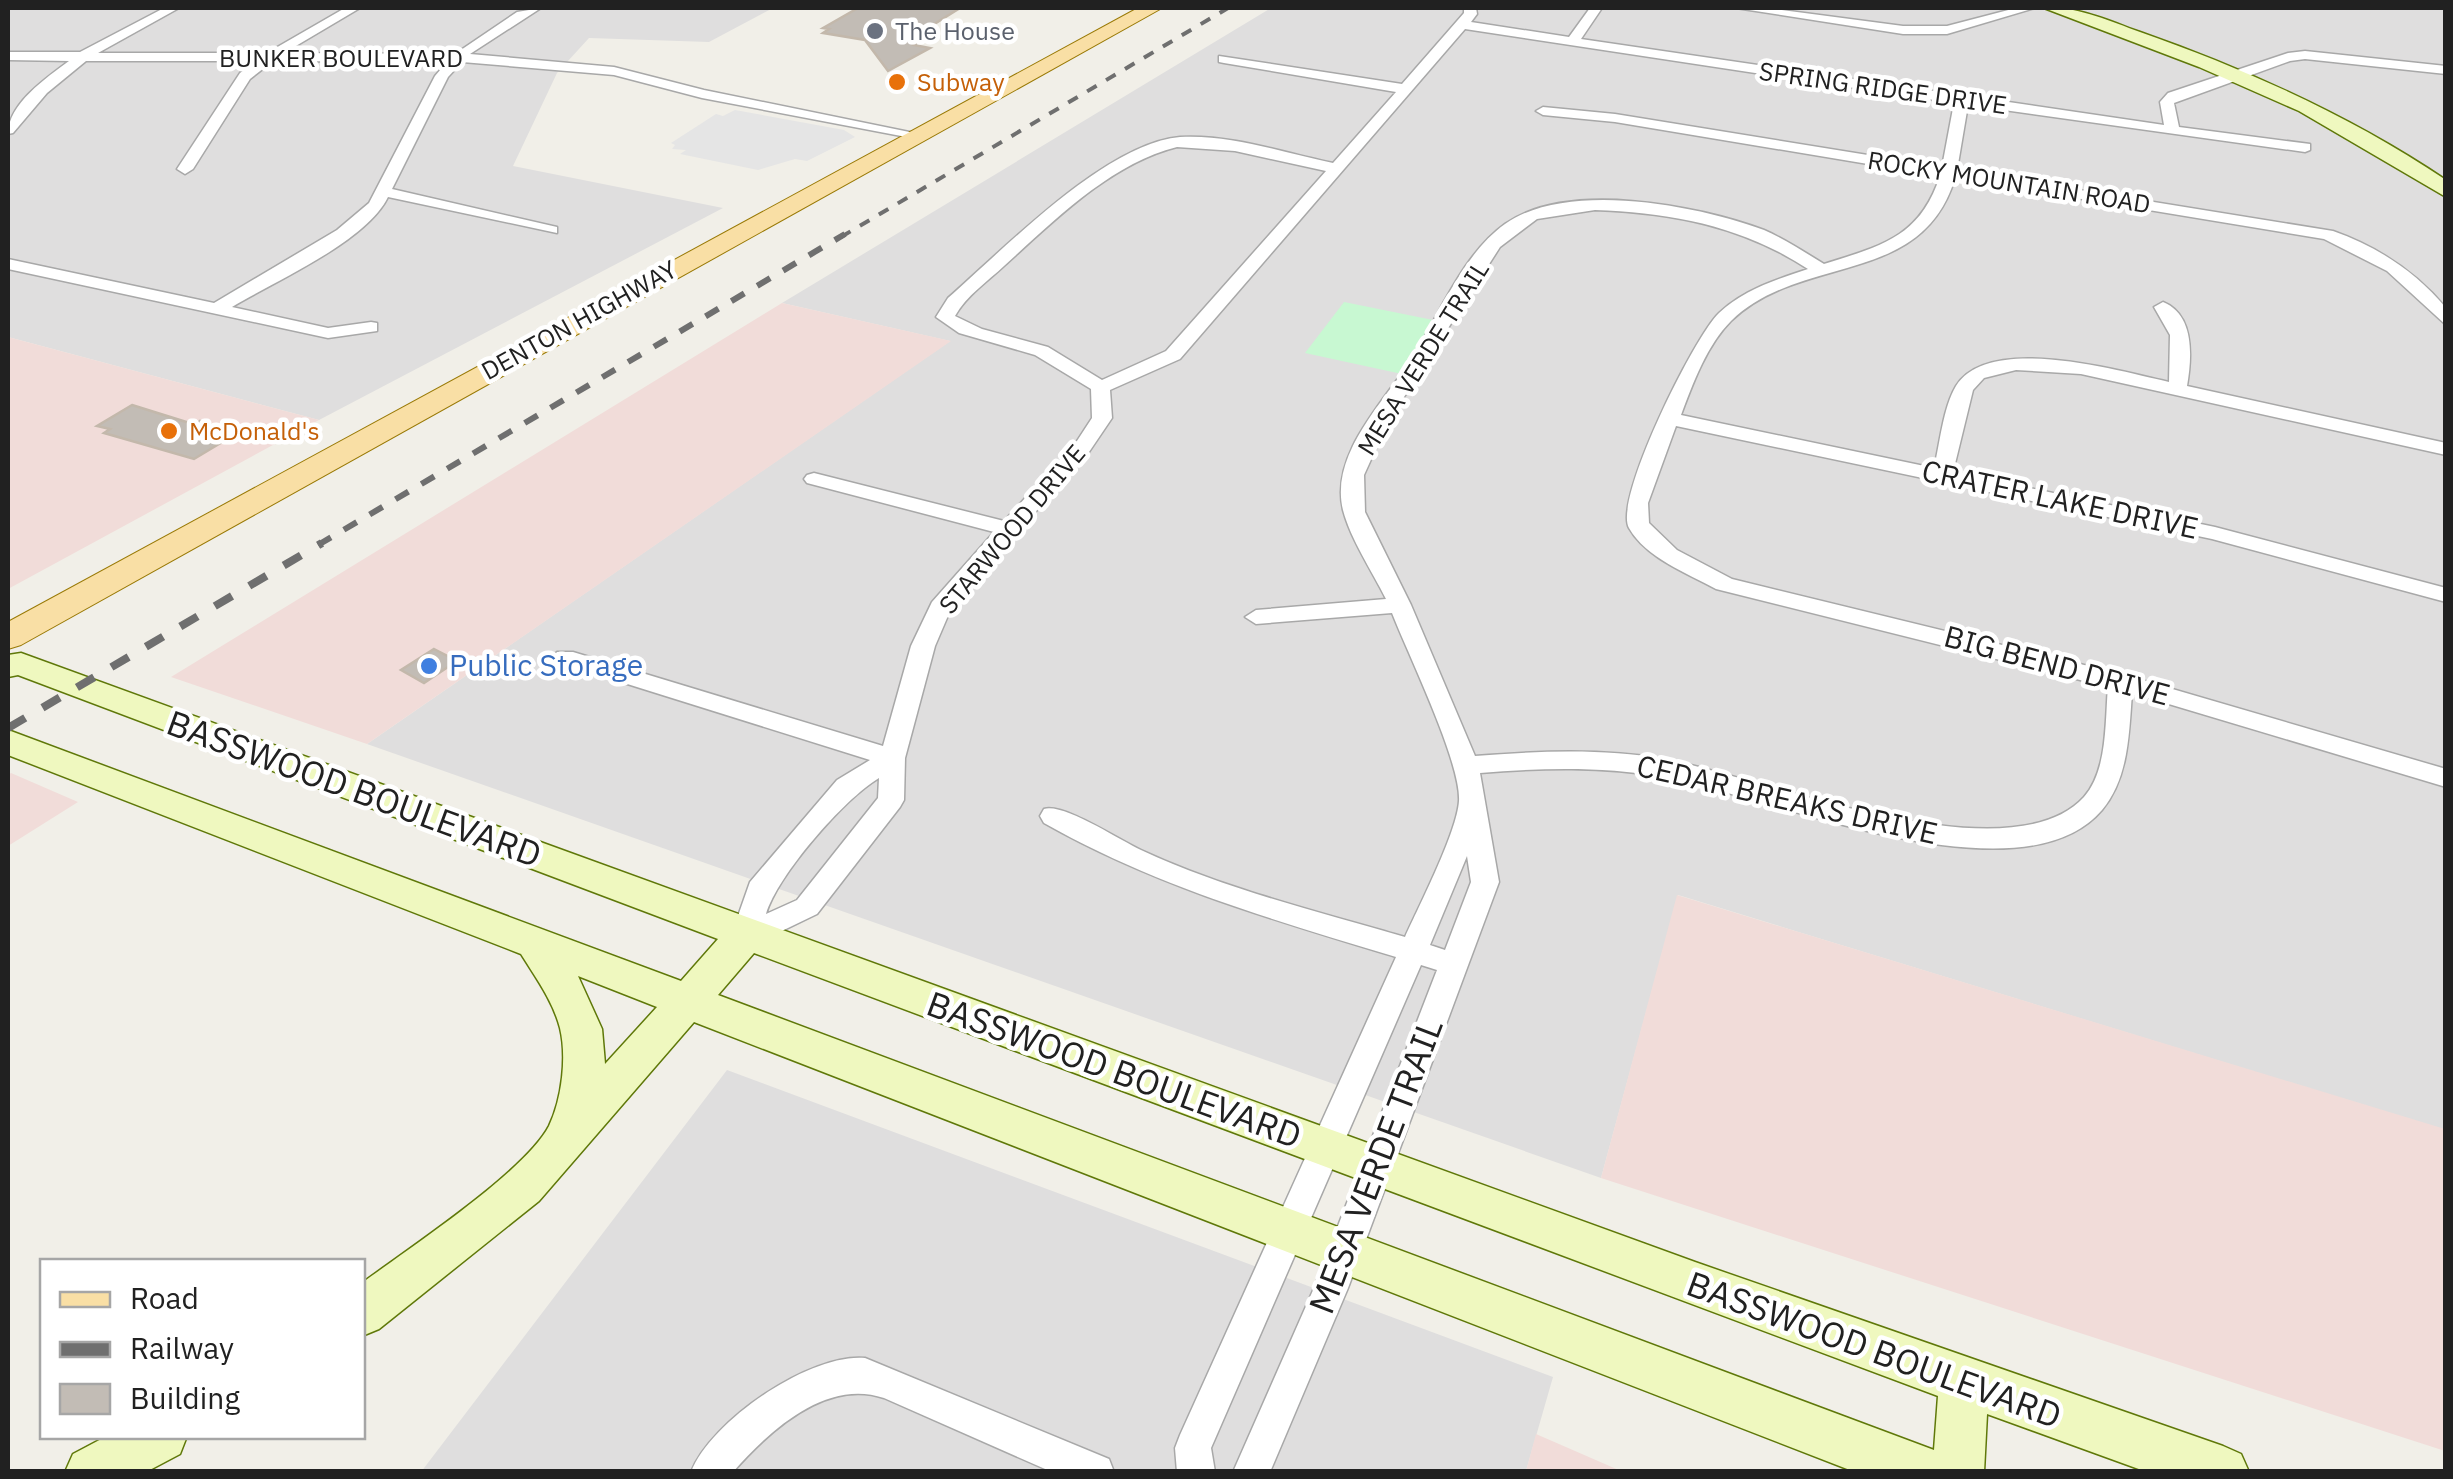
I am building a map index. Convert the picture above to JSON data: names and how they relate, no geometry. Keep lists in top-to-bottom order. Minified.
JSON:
{"streets":{"main road":["DENTON HIGHWAY","BASSWOOD BOULEVARD"],"street":["BUNKER BOULEVARD","SPRING RIDGE DRIVE","ROCKY MOUNTAIN ROAD","MESA VERDE TRAIL","CRATER LAKE DRIVE","STARWOOD DRIVE","BIG BEND DRIVE","CEDAR BREAKS DRIVE"]},"crossings":[["BUNKER BOULEVARD","DENTON HIGHWAY"],["MESA VERDE TRAIL","BASSWOOD BOULEVARD"],["MESA VERDE TRAIL","CEDAR BREAKS DRIVE"],["CRATER LAKE DRIVE","BIG BEND DRIVE"],["STARWOOD DRIVE","BASSWOOD BOULEVARD"],["BIG BEND DRIVE","CEDAR BREAKS DRIVE"]],"places":["The House","Subway","McDonald's","Public Storage"],"legend":["Road","Railway","Building"]}
